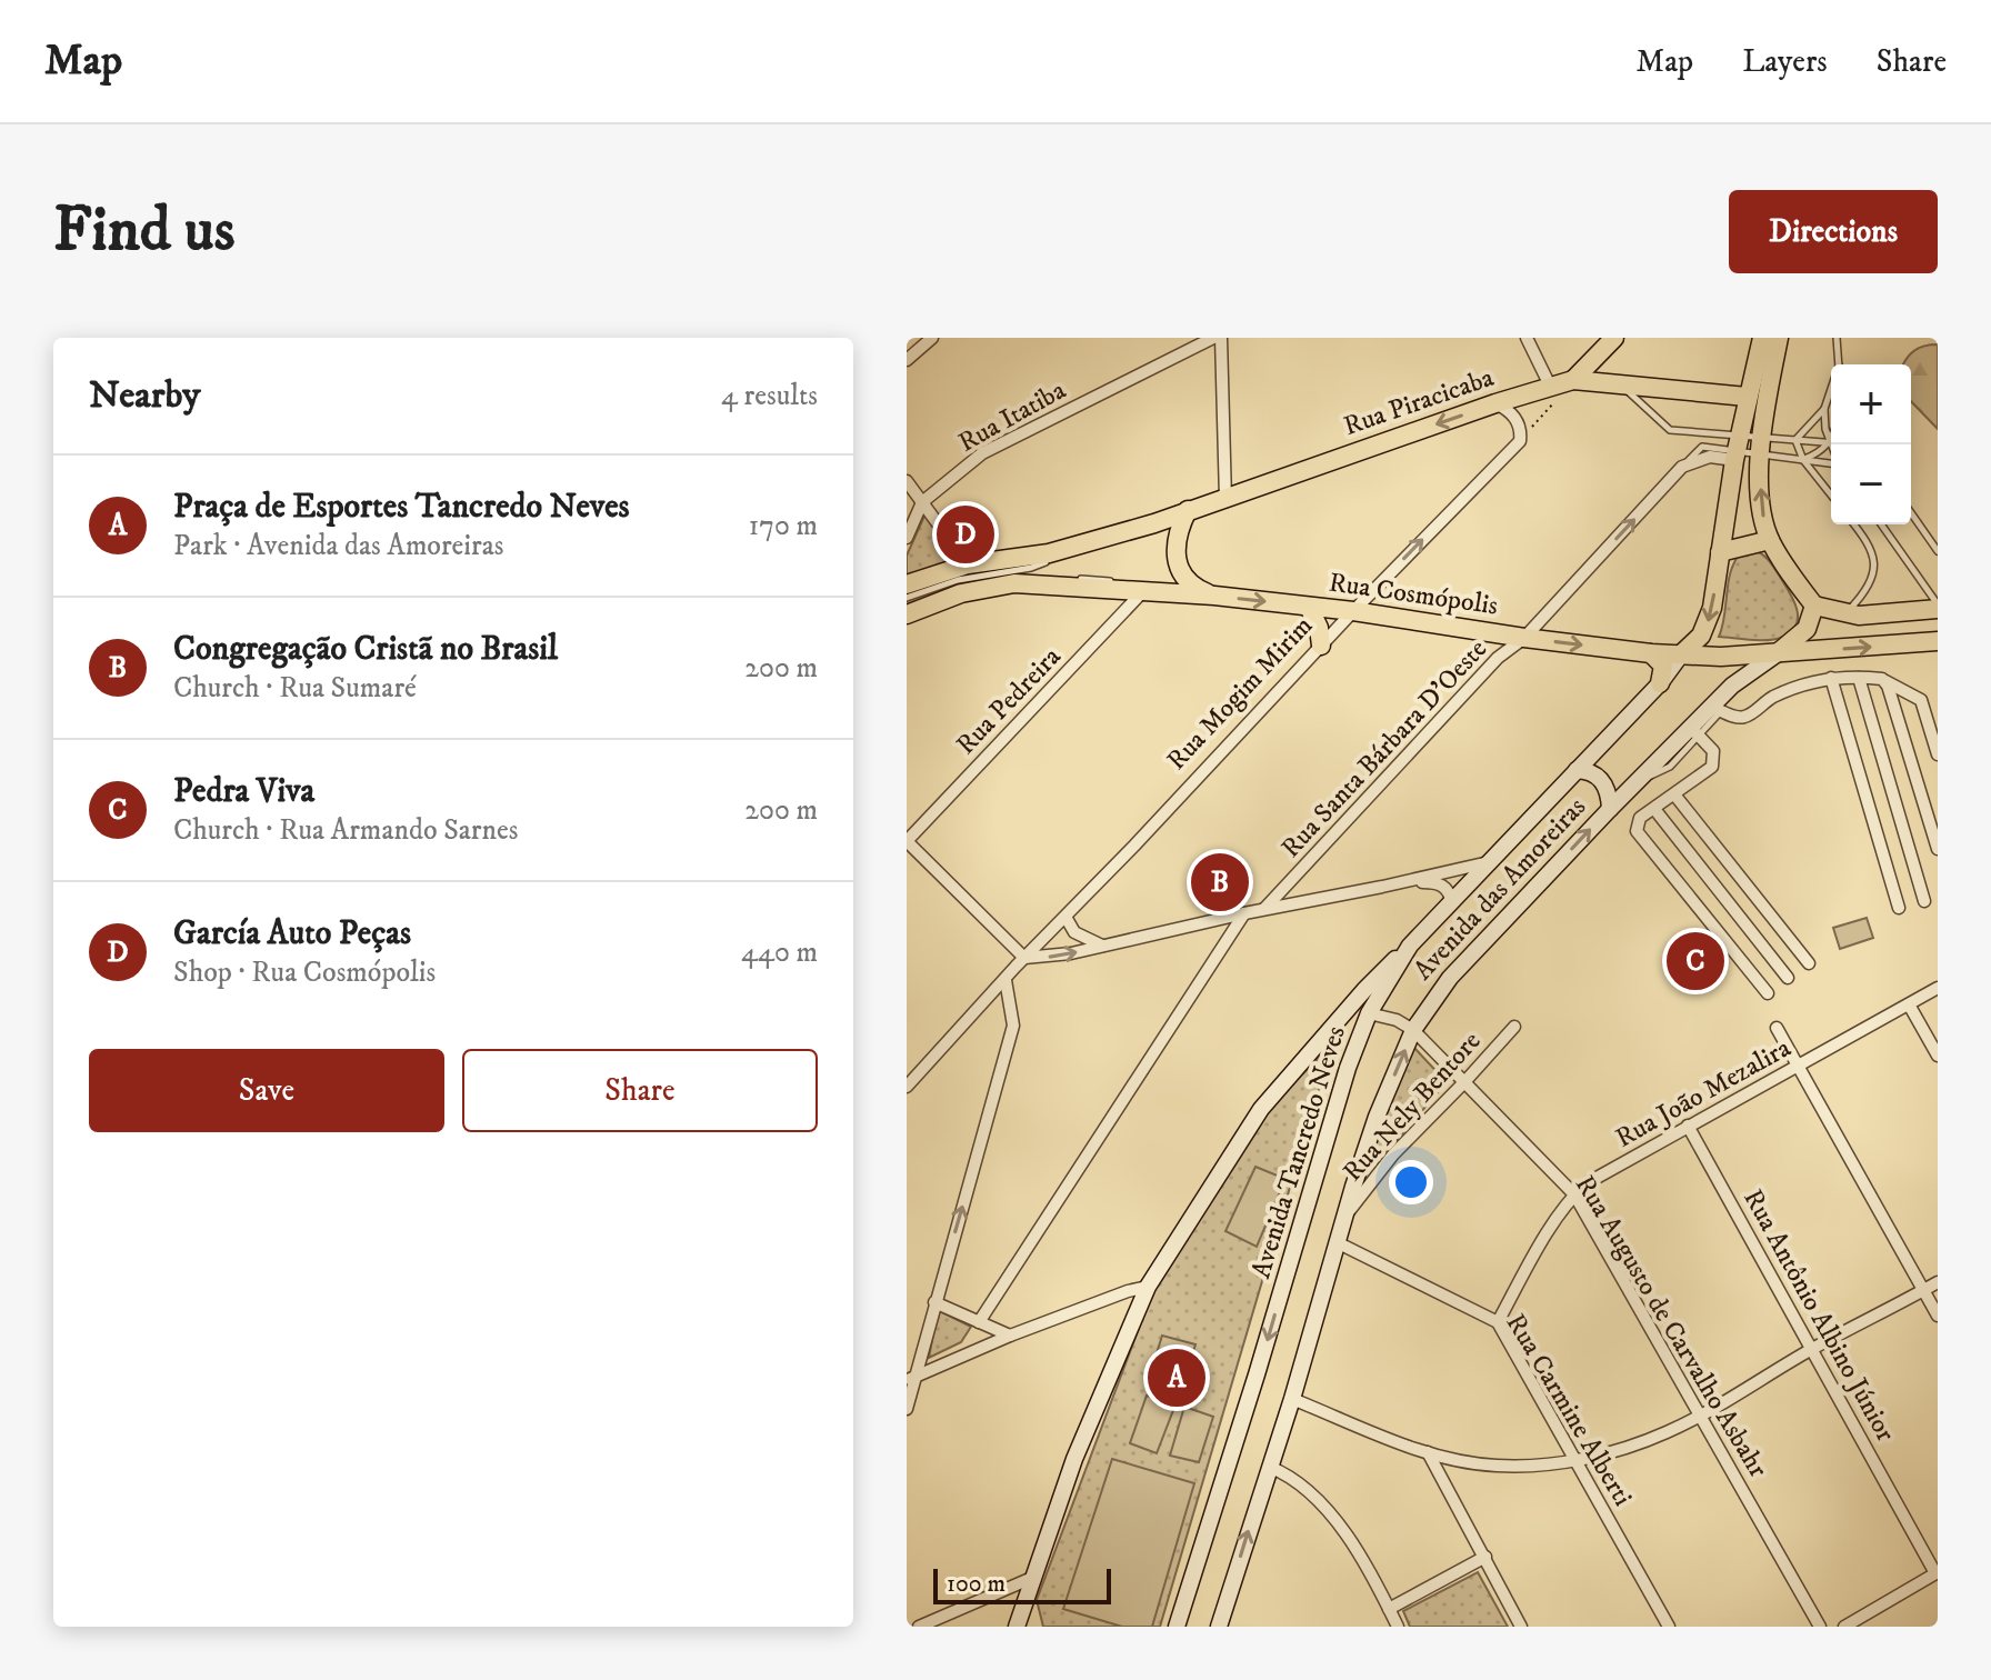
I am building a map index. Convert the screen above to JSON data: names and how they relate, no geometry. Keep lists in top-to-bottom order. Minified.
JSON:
{"streets":{"main road":["Rua Piracicaba","Rua Cosmópolis","Avenida das Amoreiras","Avenida Tancredo Neves"],"street":["Rua Itatiba","Rua Mogim Mirim","Rua Pedreira","Rua Santa Bárbara D'Oeste","Rua João Mezalira","Rua Nely Bentore","Rua Antônio Albino Júnior","Rua Augusto de Carvalho Asbahr","Rua Carmine Alberti"]},"crossings":[["Rua Cosmópolis","Rua Mogim Mirim"],["Rua Cosmópolis","Rua Pedreira"],["Rua Cosmópolis","Rua Santa Bárbara D'Oeste"],["Rua Cosmópolis","Avenida das Amoreiras"],["Rua Cosmópolis","Avenida Tancredo Neves"],["Avenida das Amoreiras","Rua Nely Bentore"],["Avenida das Amoreiras","Avenida Tancredo Neves"],["Avenida das Amoreiras","Rua Augusto de Carvalho Asbahr"],["Avenida das Amoreiras","Rua Carmine Alberti"],["Rua João Mezalira","Rua Antônio Albino Júnior"],["Rua João Mezalira","Rua Augusto de Carvalho Asbahr"],["Rua João Mezalira","Rua Carmine Alberti"],["Rua Nely Bentore","Rua Augusto de Carvalho Asbahr"],["Avenida Tancredo Neves","Rua Augusto de Carvalho Asbahr"]],"one_way":["Rua Santa Bárbara D'Oeste","Avenida Tancredo Neves"],"scale_bar":"100 m","page":{"header":"Map","nav":["Map","Layers","Share"],"buttons":["Directions",["Save","Share"]],"title":"Find us","heading":["Nearby","4 results"],"map_buttons":["+","−"],"list":[{"mark":"A","name":"Praça de Esportes Tancredo Neves","note":"Park · Avenida das Amoreiras","value":"170 m"},{"mark":"B","name":"Congregação Cristã no Brasil","note":"Church · Rua Sumaré","value":"200 m"},{"mark":"C","name":"Pedra Viva","note":"Church · Rua Armando Sarnes","value":"200 m"},{"mark":"D","name":"García Auto Peças","note":"Shop · Rua Cosmópolis","value":"440 m"}],"pins":["D","B","C","A"],"scale":"100 m"}}
